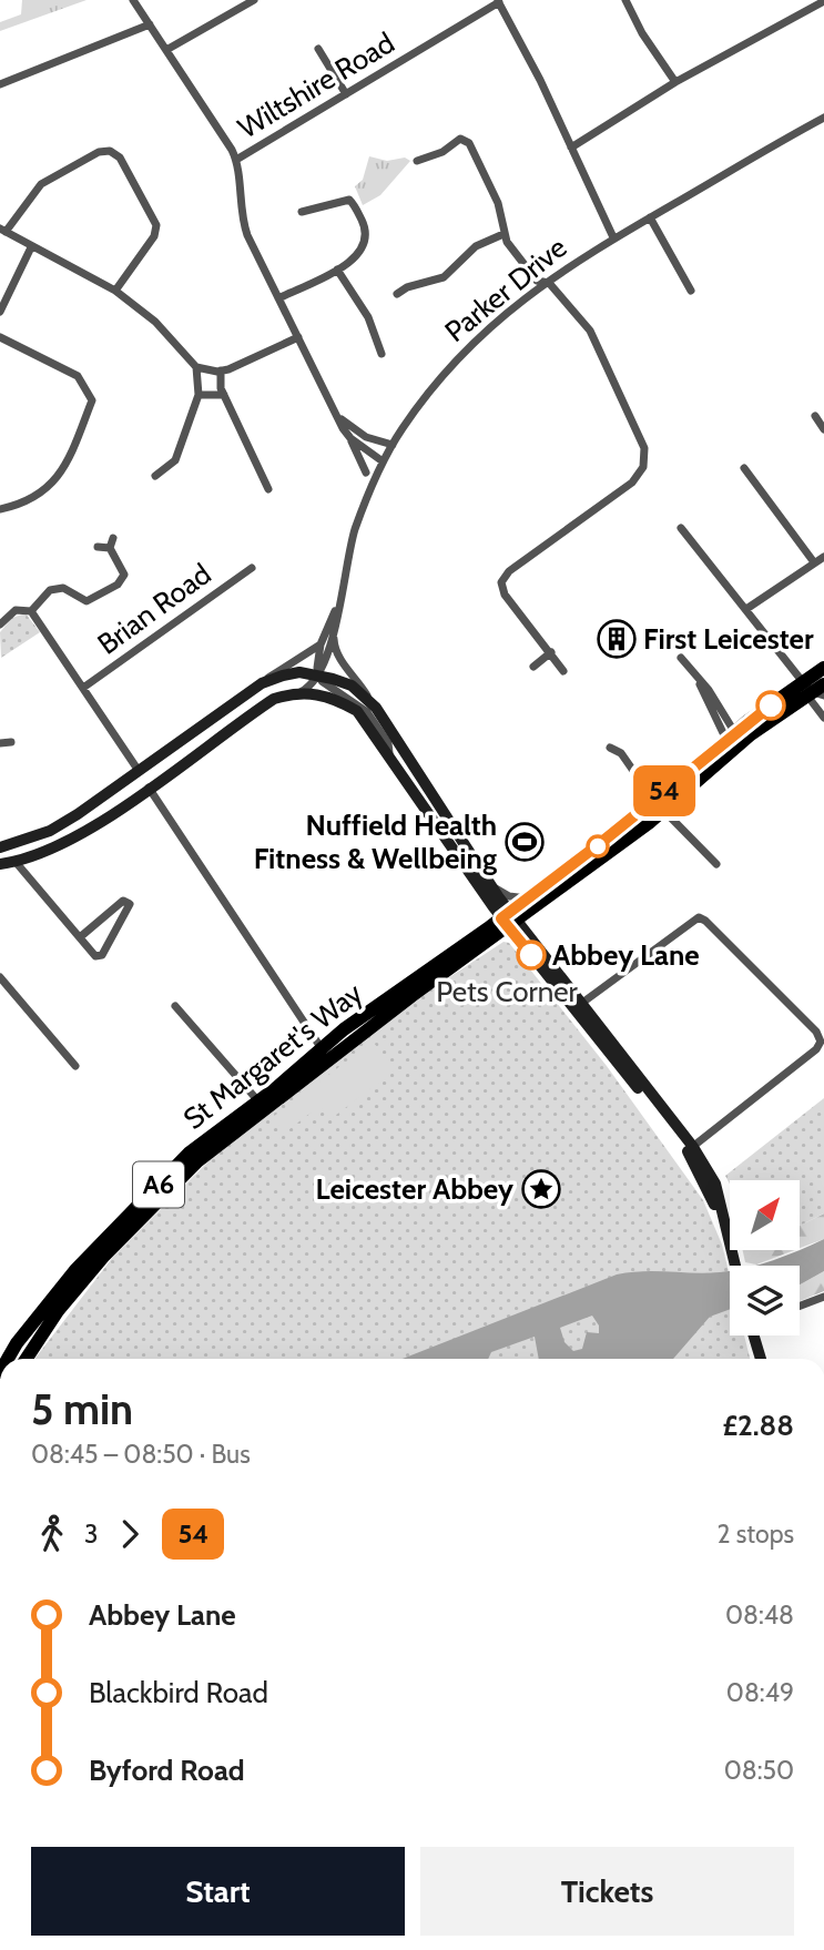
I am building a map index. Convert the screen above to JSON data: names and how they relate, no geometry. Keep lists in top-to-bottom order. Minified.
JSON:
{"streets":{"main road":["St Margaret's Way","A6"],"street":["Wiltshire Road","Parker Drive","Brian Road"]},"crossings":[["St Margaret's Way","A6"]],"parks":["Pets Corner"],"places":{"building":["First Leicester"],"sports":["Nuffield Health Fitness & Wellbeing"],"other":["Abbey Lane"],"place":["Leicester Abbey"]},"lines":["bus line 54"],"north":"top right","page":{"on_map":"54","heading":["5 min","08:45 – 08:50 · Bus","£2.88"],"legs":["3","54","2 stops"],"list":[{"name":"Abbey Lane","value":"08:48"},{"name":"Blackbird Road","value":"08:49"},{"name":"Byford Road","value":"08:50"}],"buttons":["Start","Tickets"]}}
